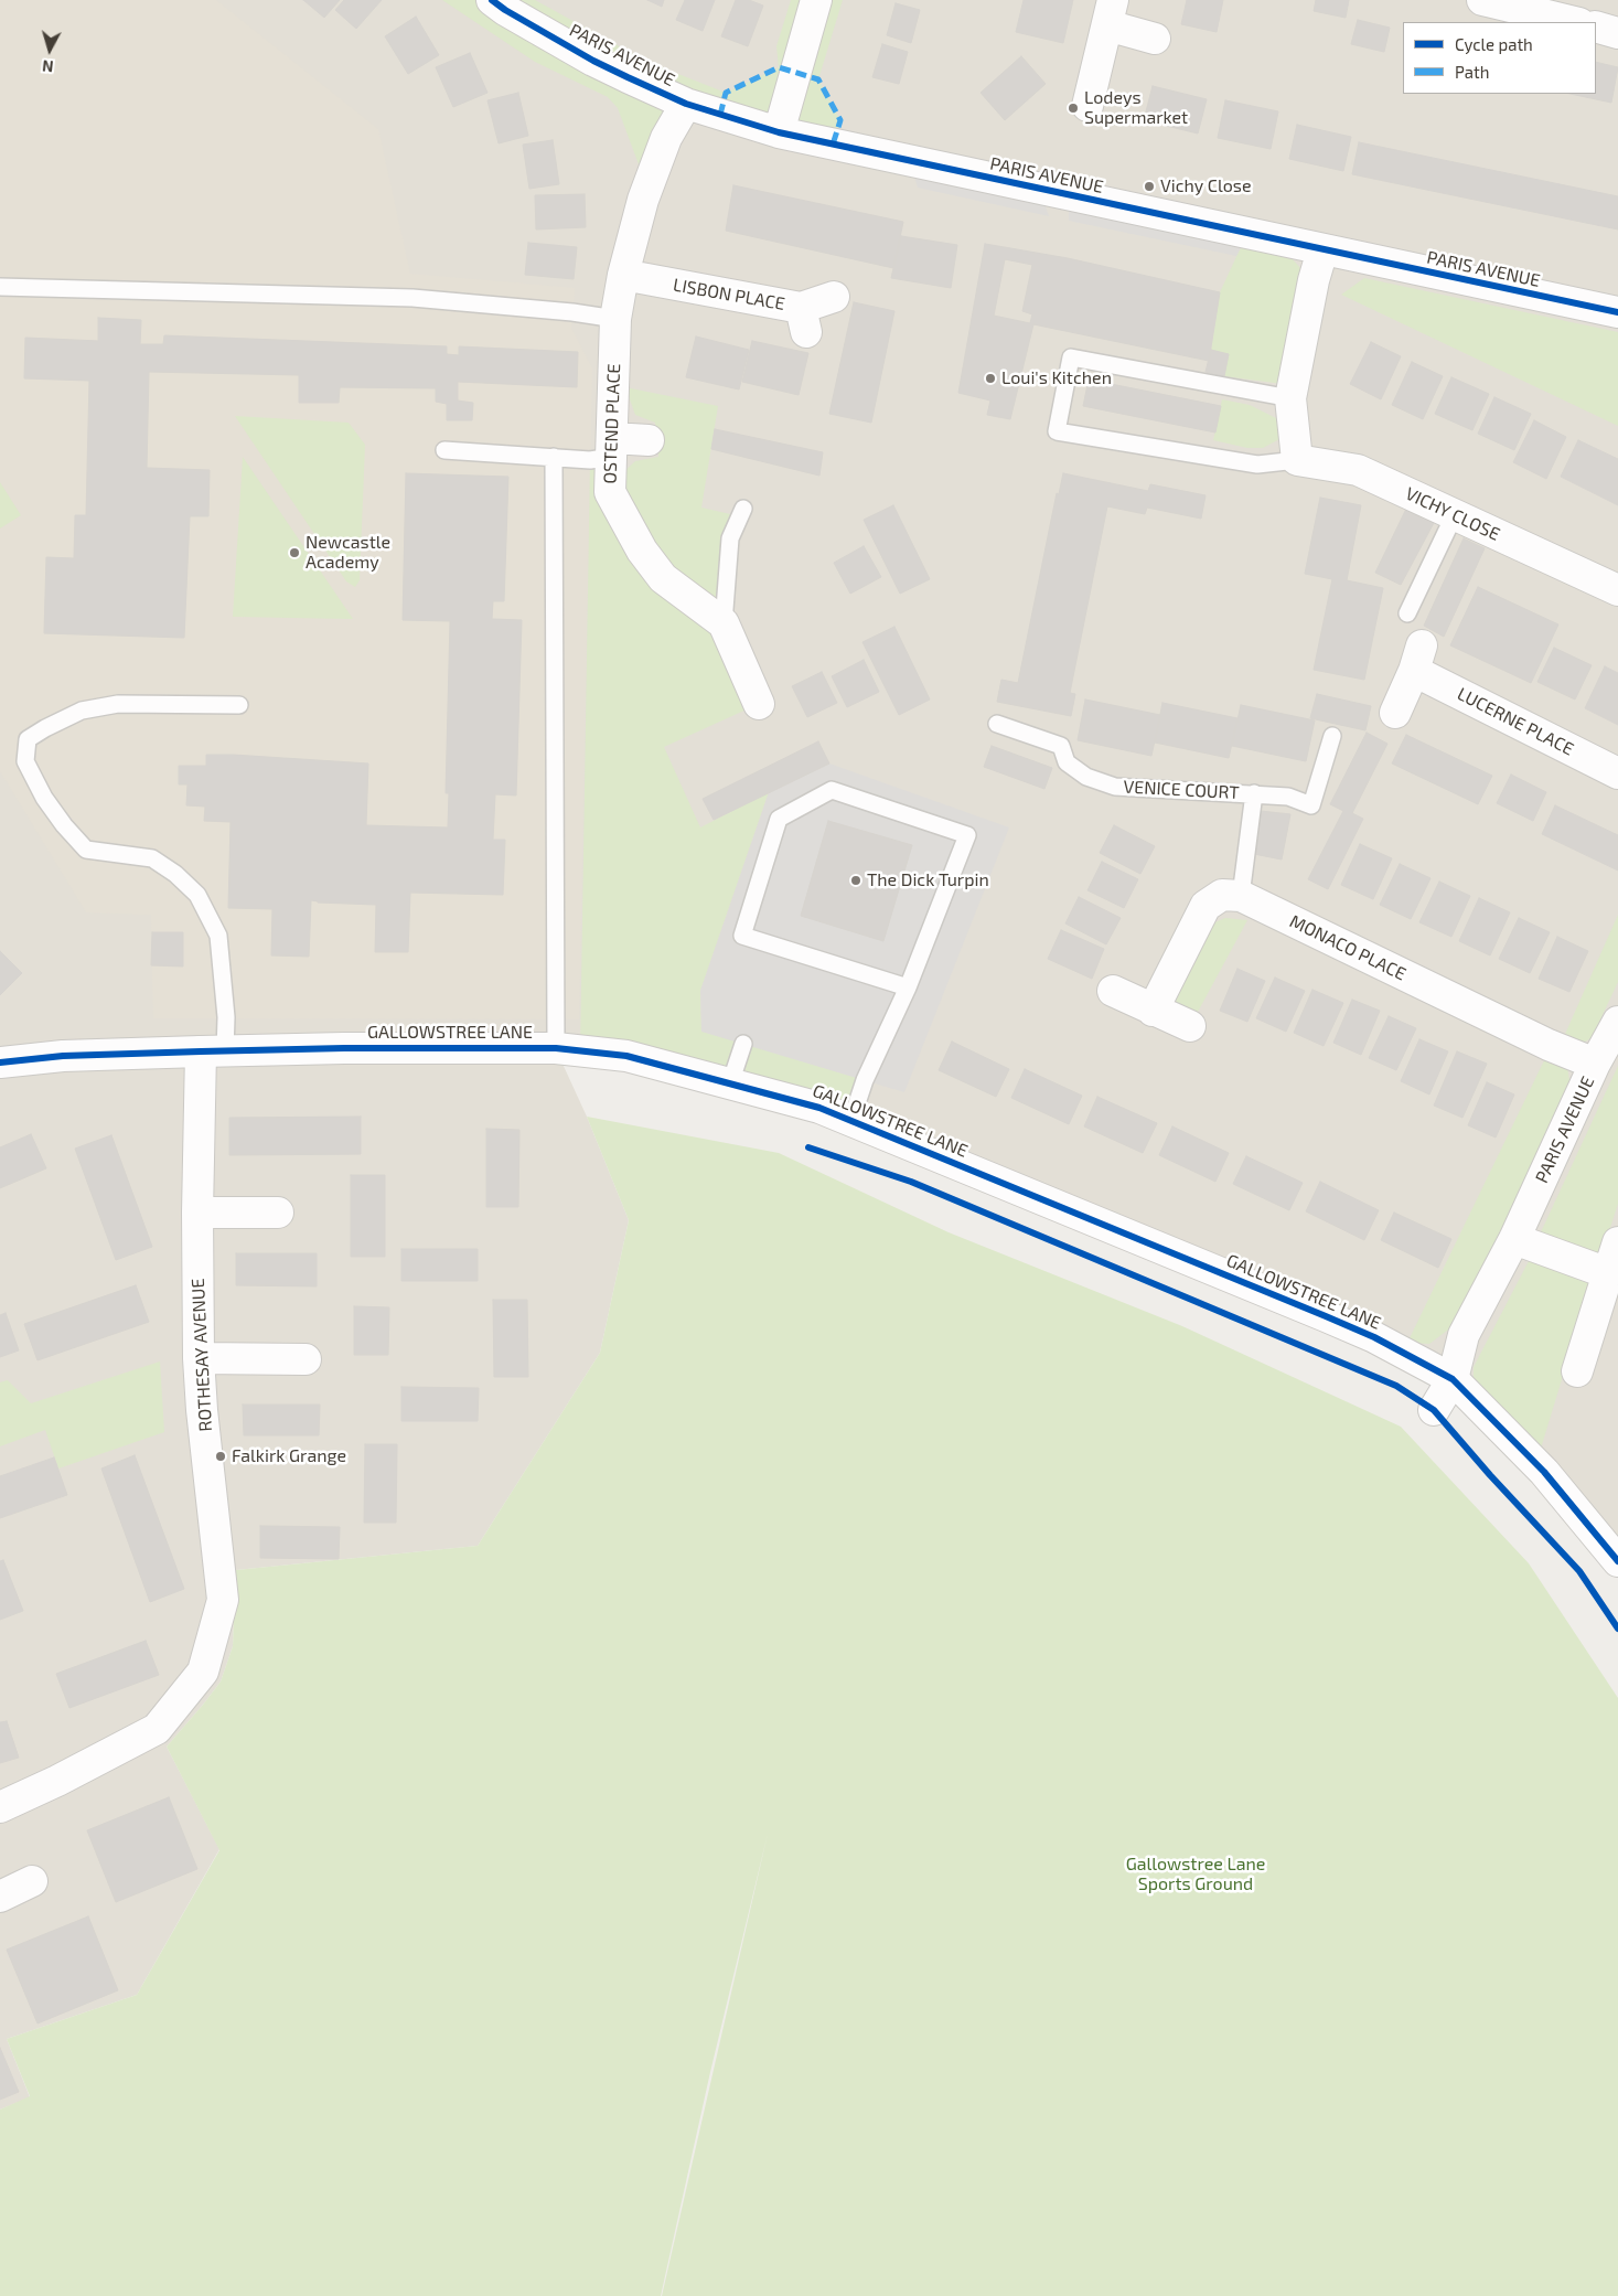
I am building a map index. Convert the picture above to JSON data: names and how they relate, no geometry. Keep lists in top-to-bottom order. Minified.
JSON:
{"streets":{"street":["PARIS AVENUE","LISBON PLACE","OSTEND PLACE","VICHY CLOSE","LUCERNE PLACE","MONACO PLACE","GALLOWSTREE LANE","ROTHESAY AVENUE"],"lane":["VENICE COURT"]},"crossings":[["PARIS AVENUE","OSTEND PLACE"],["PARIS AVENUE","MONACO PLACE"],["PARIS AVENUE","GALLOWSTREE LANE"],["LISBON PLACE","OSTEND PLACE"],["VENICE COURT","MONACO PLACE"],["GALLOWSTREE LANE","ROTHESAY AVENUE"]],"parks":["Gallowstree Lane Sports Ground"],"places":["Lodeys Supermarket","Vichy Close","Loui's Kitchen","Newcastle Academy","The Dick Turpin","Falkirk Grange"],"legend":["Cycle path","Path"],"north":"bottom"}
